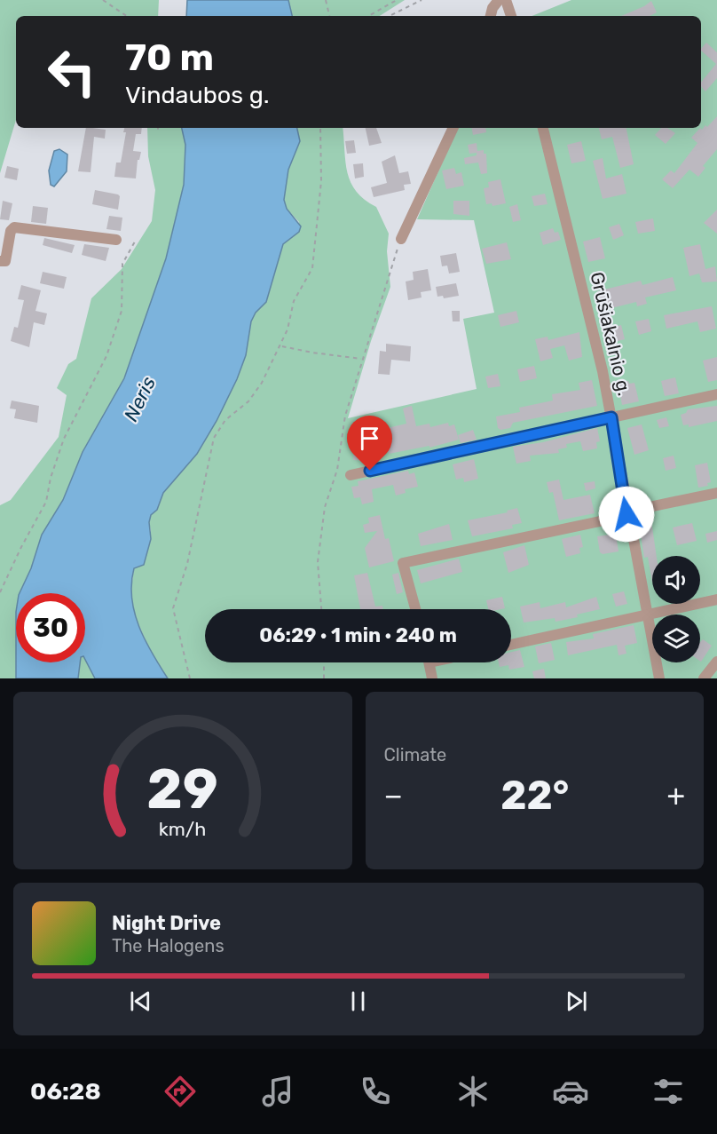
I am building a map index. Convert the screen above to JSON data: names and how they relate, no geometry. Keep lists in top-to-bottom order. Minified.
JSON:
{"streets":{"street":["Grūšiakalnio g."]},"water":["Neris"],"page":{"turn":["70 m","Vindaubos g."],"limit":"30","trip":"06:29 · 1 min · 240 m","tile":"Climate","heat":["−","22°","+"],"song":["Night Drive","The Halogens"],"tabs":"06:28","gauge":["29","km/h"]}}
